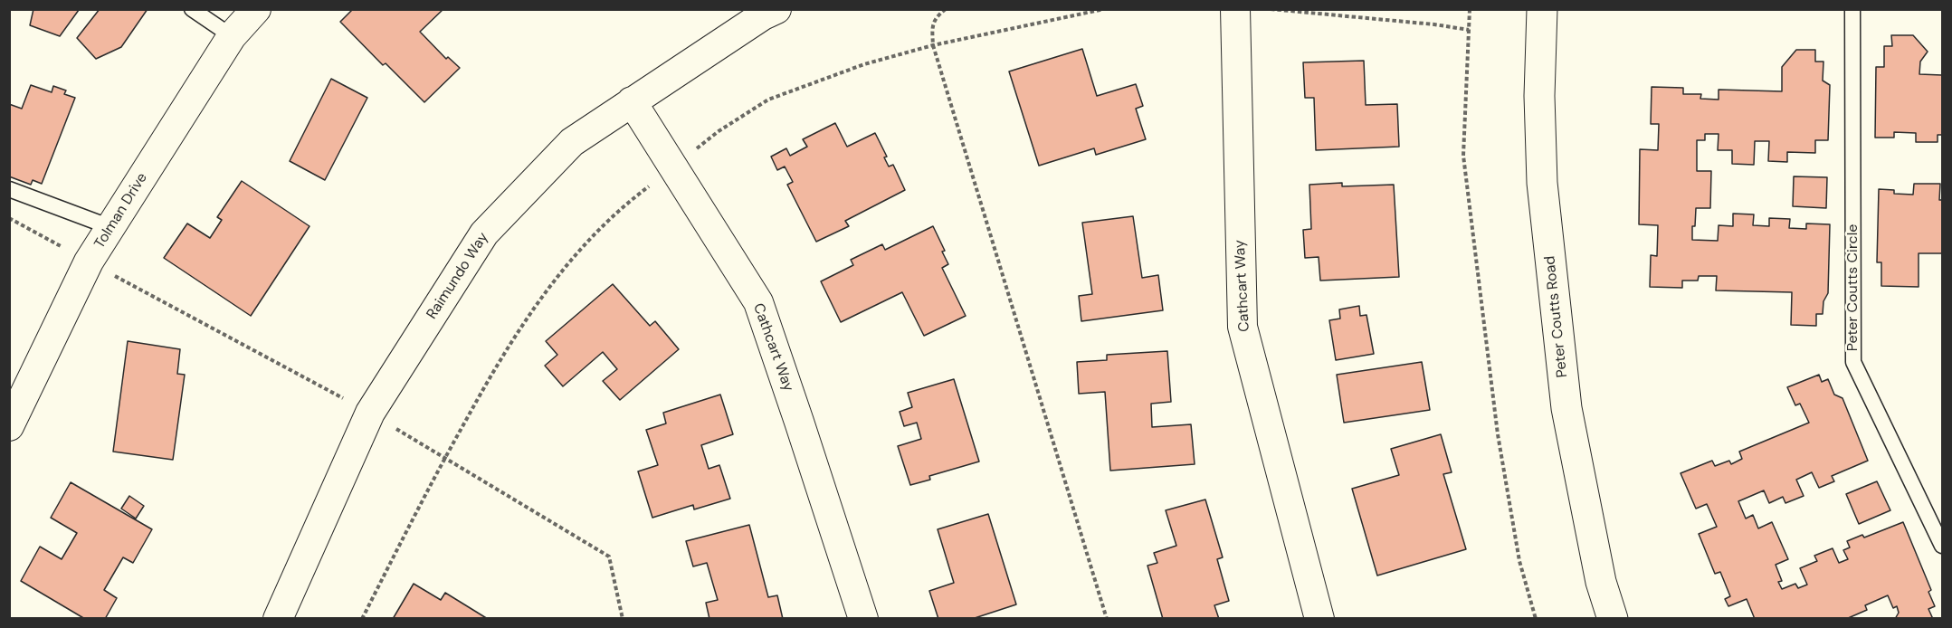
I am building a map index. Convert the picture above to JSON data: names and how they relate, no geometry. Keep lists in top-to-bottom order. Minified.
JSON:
{"streets":{"street":["Tolman Drive","Raimundo Way","Cathcart Way","Peter Coutts Road"],"lane":["Peter Coutts Circle"]},"crossings":[["Raimundo Way","Cathcart Way"]]}
